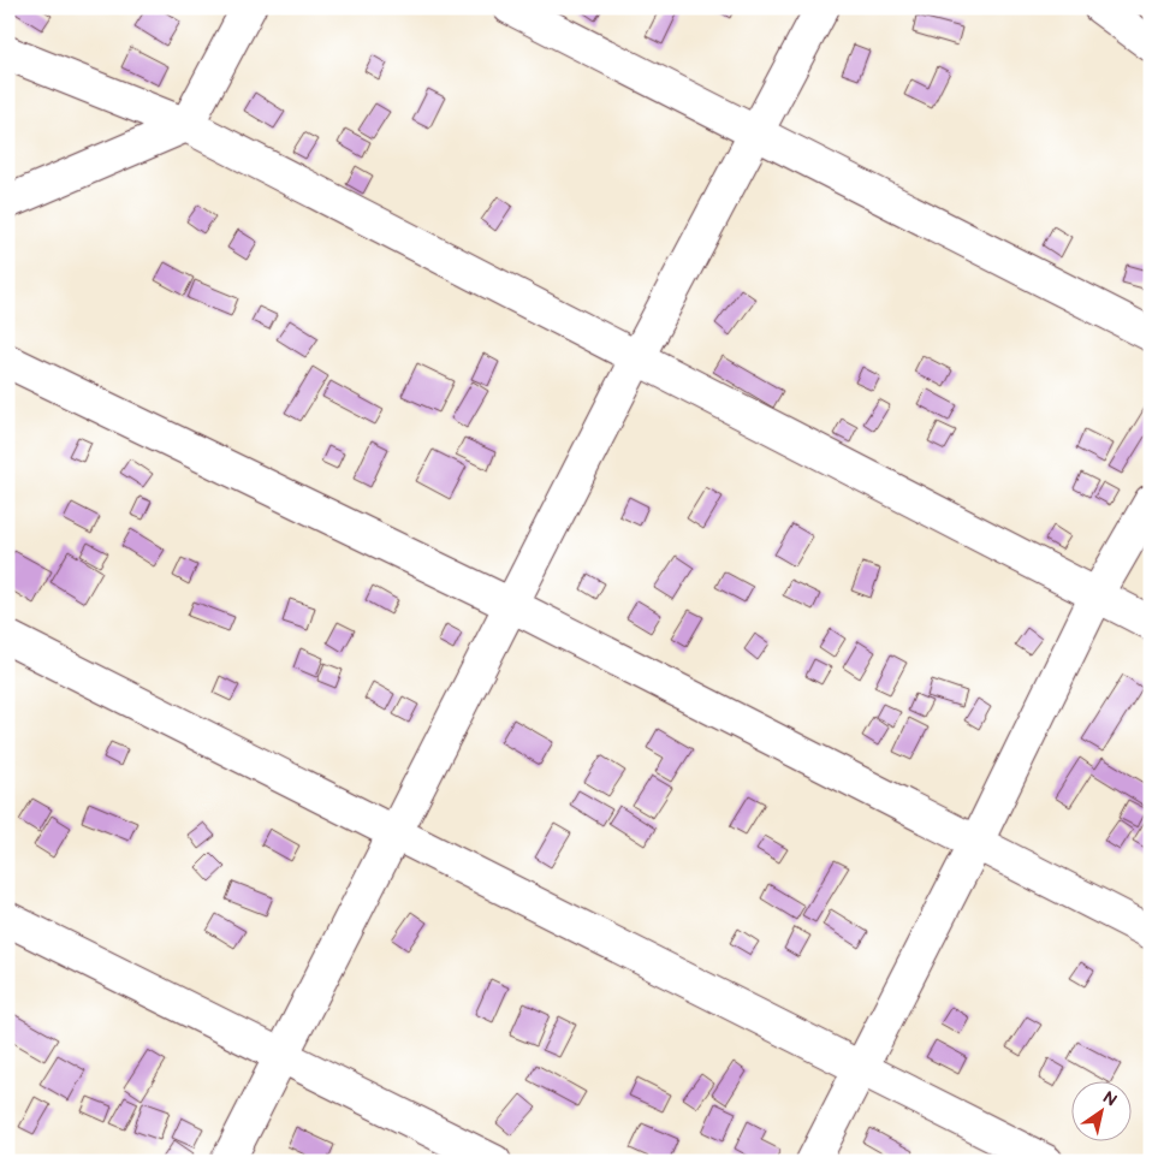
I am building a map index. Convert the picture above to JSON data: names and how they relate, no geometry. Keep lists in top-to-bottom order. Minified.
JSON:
{"north":"top right"}
